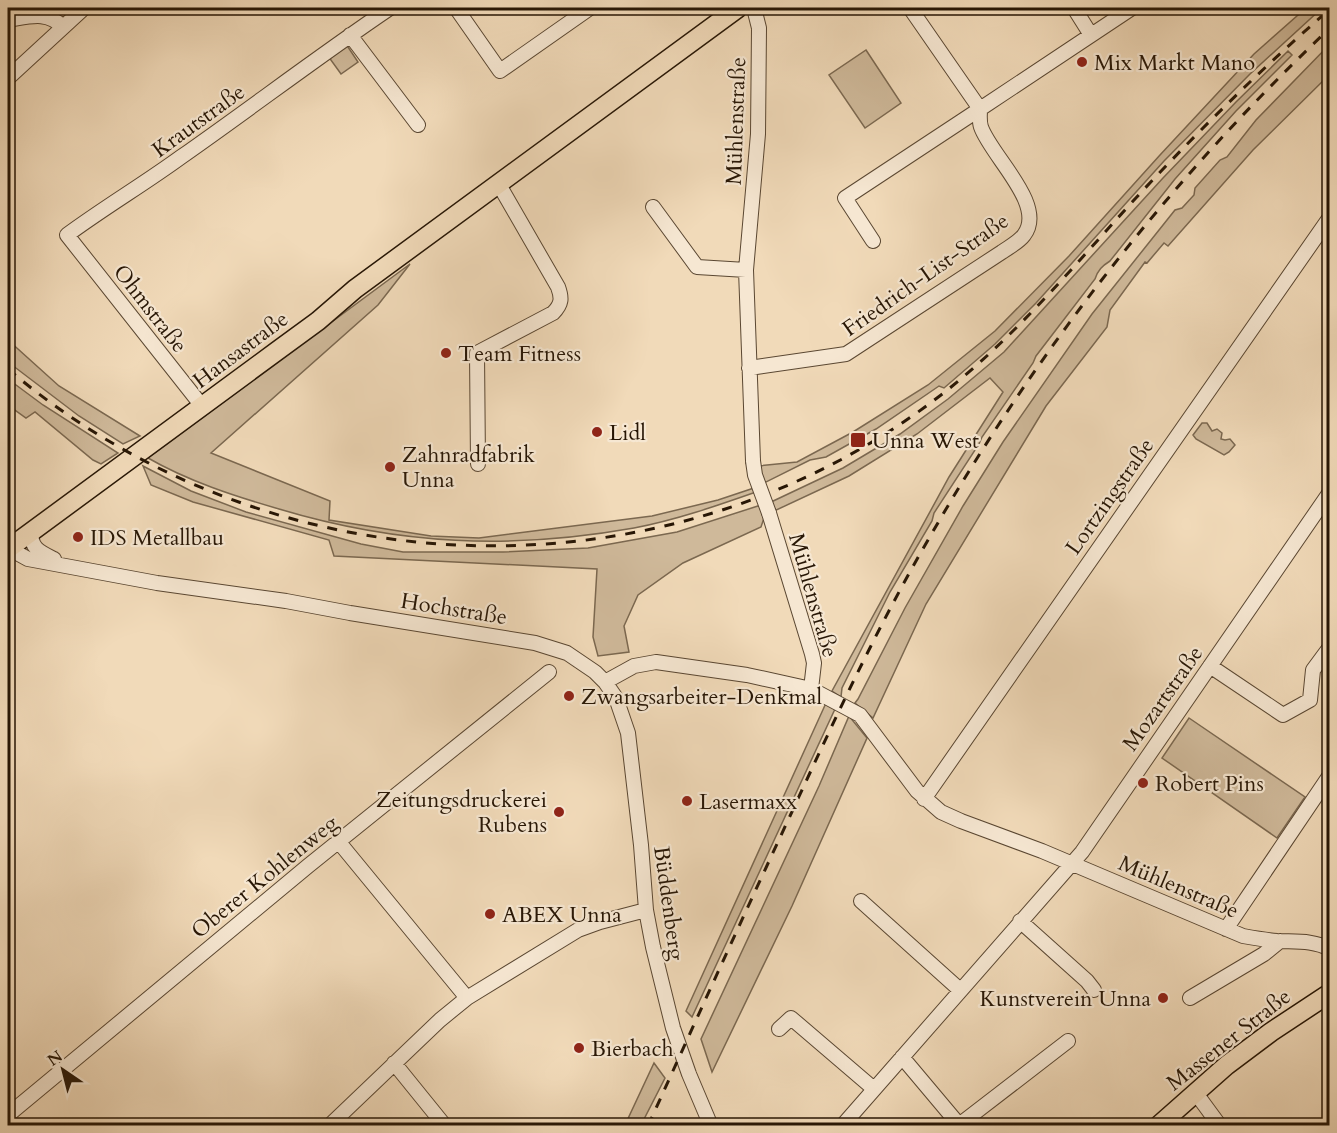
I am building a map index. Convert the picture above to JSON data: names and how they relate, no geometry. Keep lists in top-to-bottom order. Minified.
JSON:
{"streets":{"main road":["Hansastraße","Massener Straße"],"street":["Krautstraße","Mühlenstraße","Friedrich-List-Straße","Ohmstraße","Lortzingstraße","Hochstraße","Mozartstraße","Oberer Kohlenweg","Büddenberg"]},"crossings":[["Krautstraße","Ohmstraße"],["Mühlenstraße","Friedrich-List-Straße"],["Mühlenstraße","Lortzingstraße"],["Mühlenstraße","Mozartstraße"],["Ohmstraße","Hansastraße"],["Hansastraße","Hochstraße"],["Hochstraße","Büddenberg"]],"places":{"other":["Mix Markt Mano","Team Fitness","Lidl","Zahnradfabrik Unna","IDS Metallbau","Zwangsarbeiter-Denkmal","Robert Pins","Lasermaxx","Zeitungsdruckerei Rubens","ABEX Unna","Kunstverein Unna","Bierbach"],"transit":["Unna West"]},"north":"top left"}
